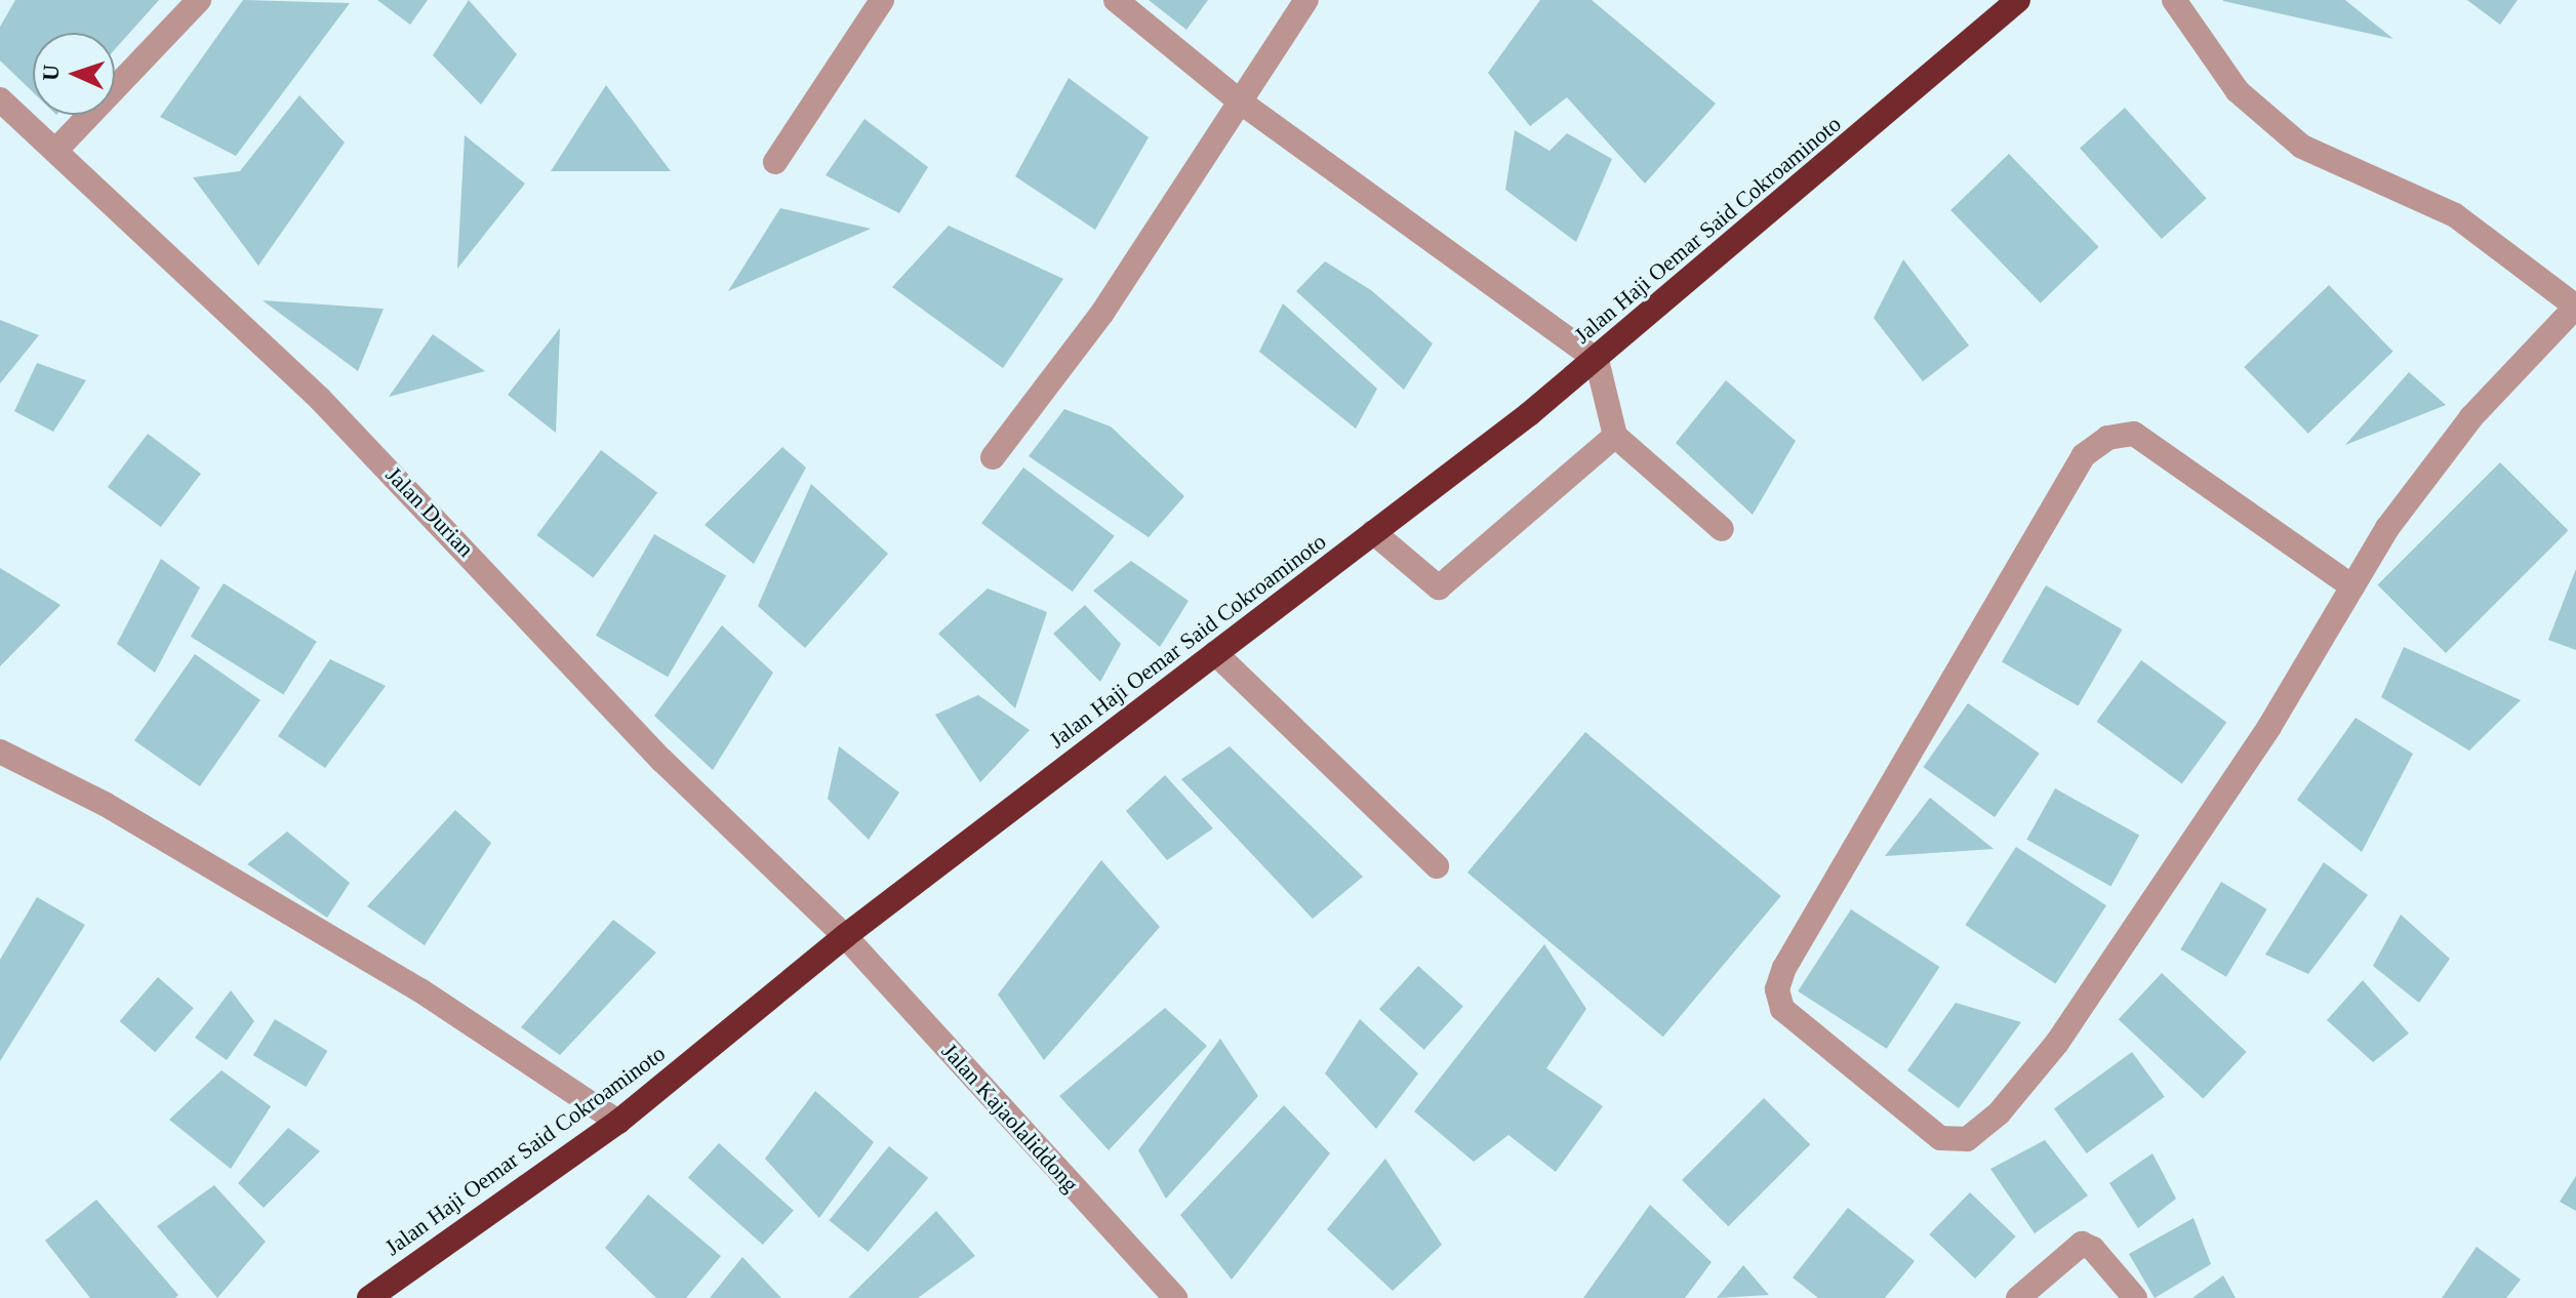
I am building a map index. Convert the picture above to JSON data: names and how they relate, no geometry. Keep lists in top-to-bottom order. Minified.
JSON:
{"streets":{"highway":["Jalan Haji Oemar Said Cokroaminoto"],"street":["Jalan Durian","Jalan Kajaolaliddong"]},"crossings":[["Jalan Haji Oemar Said Cokroaminoto","Jalan Durian"],["Jalan Haji Oemar Said Cokroaminoto","Jalan Kajaolaliddong"],["Jalan Durian","Jalan Kajaolaliddong"]],"north":"left"}
